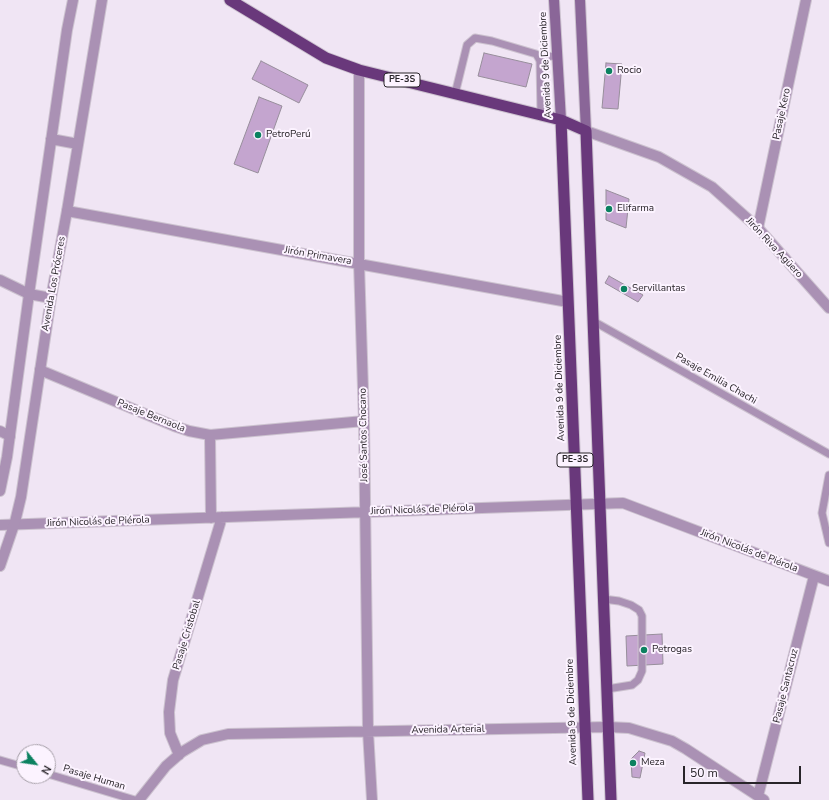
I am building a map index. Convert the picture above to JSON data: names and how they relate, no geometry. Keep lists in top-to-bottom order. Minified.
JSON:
{"streets":{"highway":["Avenida 9 de Diciembre","PE-3S"],"street":["Pasaje Kero","Jirón Riva Agüero","Jirón Primavera","Avenida Los Próceres","Pasaje Bernaola","José Santos Chocano","Jirón Nicolás de Piérola","Pasaje Cristobal","Pasaje Santacruz","Avenida Arterial"],"lane":["Pasaje Emilia Chachi","Pasaje Human"]},"crossings":[["Avenida 9 de Diciembre","PE-3S"],["Avenida 9 de Diciembre","Jirón Primavera"],["Avenida 9 de Diciembre","Jirón Nicolás de Piérola"],["Avenida 9 de Diciembre","Avenida Arterial"],["PE-3S","Jirón Riva Agüero"],["PE-3S","Pasaje Emilia Chachi"],["PE-3S","José Santos Chocano"],["PE-3S","Jirón Nicolás de Piérola"],["PE-3S","Avenida Arterial"],["Pasaje Kero","Jirón Riva Agüero"],["Jirón Primavera","Avenida Los Próceres"],["Jirón Primavera","José Santos Chocano"],["Avenida Los Próceres","Pasaje Bernaola"],["Avenida Los Próceres","Jirón Nicolás de Piérola"],["Pasaje Bernaola","José Santos Chocano"],["José Santos Chocano","Jirón Nicolás de Piérola"],["José Santos Chocano","Avenida Arterial"],["Jirón Nicolás de Piérola","Pasaje Cristobal"],["Jirón Nicolás de Piérola","Pasaje Santacruz"],["Pasaje Cristobal","Avenida Arterial"],["Pasaje Santacruz","Avenida Arterial"]],"places":["Rocio","PetroPerú","Elifarma","Servillantas","Petrogas","Meza"],"scale_bar":"50 m","north":"bottom right"}
